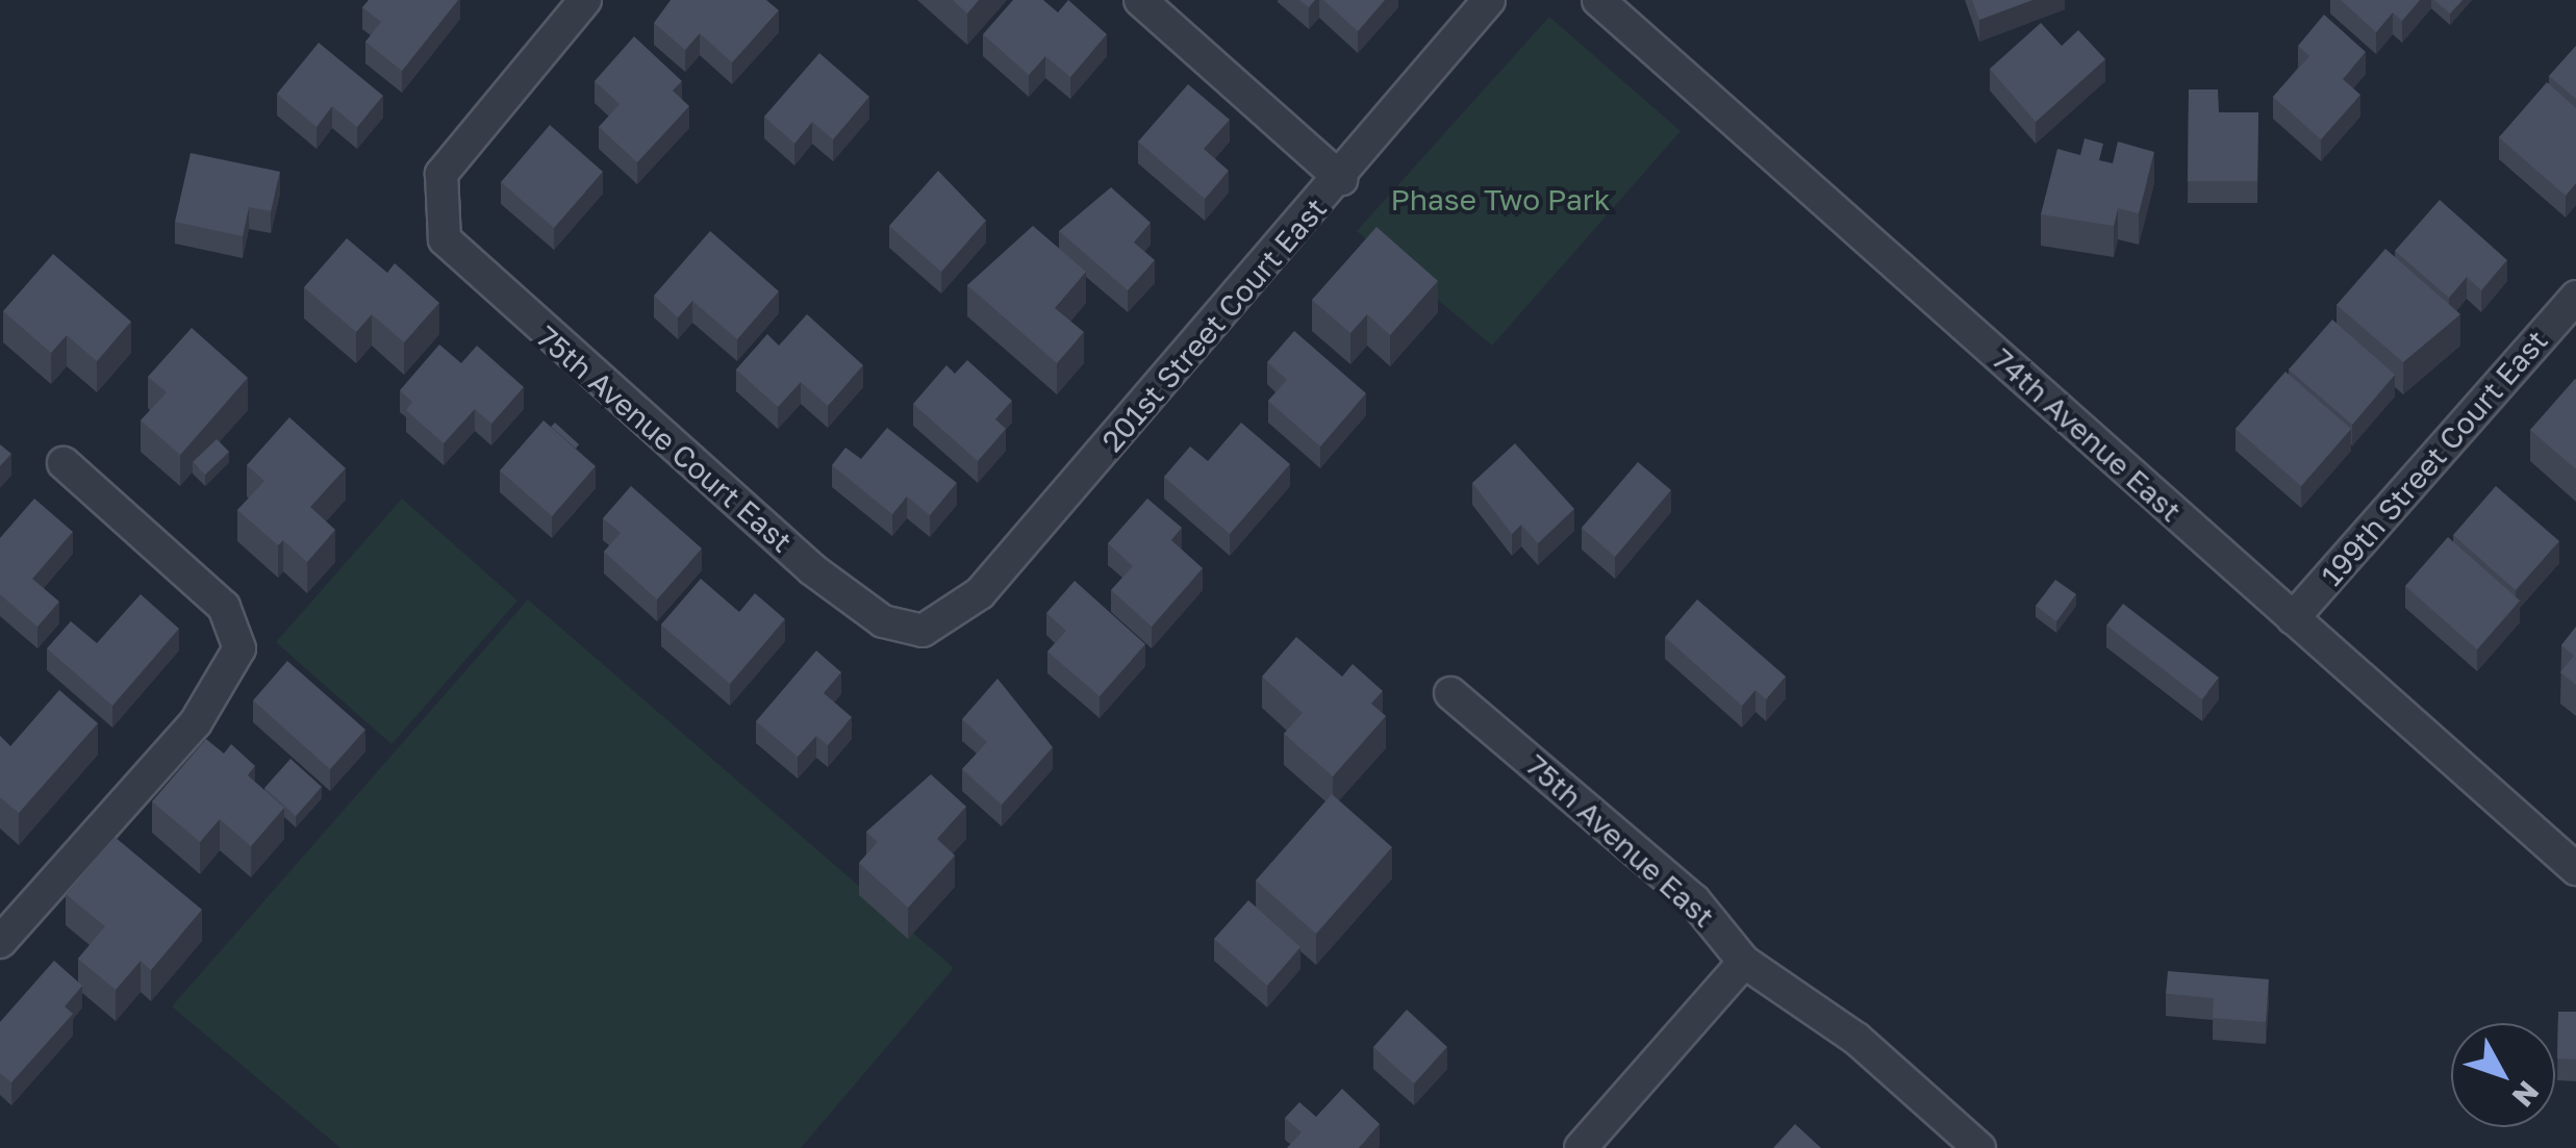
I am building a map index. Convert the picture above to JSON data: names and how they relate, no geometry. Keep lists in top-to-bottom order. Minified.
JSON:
{"streets":{"street":["201st Street Court East","74th Avenue East","75th Avenue Court East","199th Street Court East","75th Avenue East"]},"crossings":[["201st Street Court East","75th Avenue Court East"],["74th Avenue East","199th Street Court East"]],"parks":["Phase Two Park"],"north":"bottom right"}
